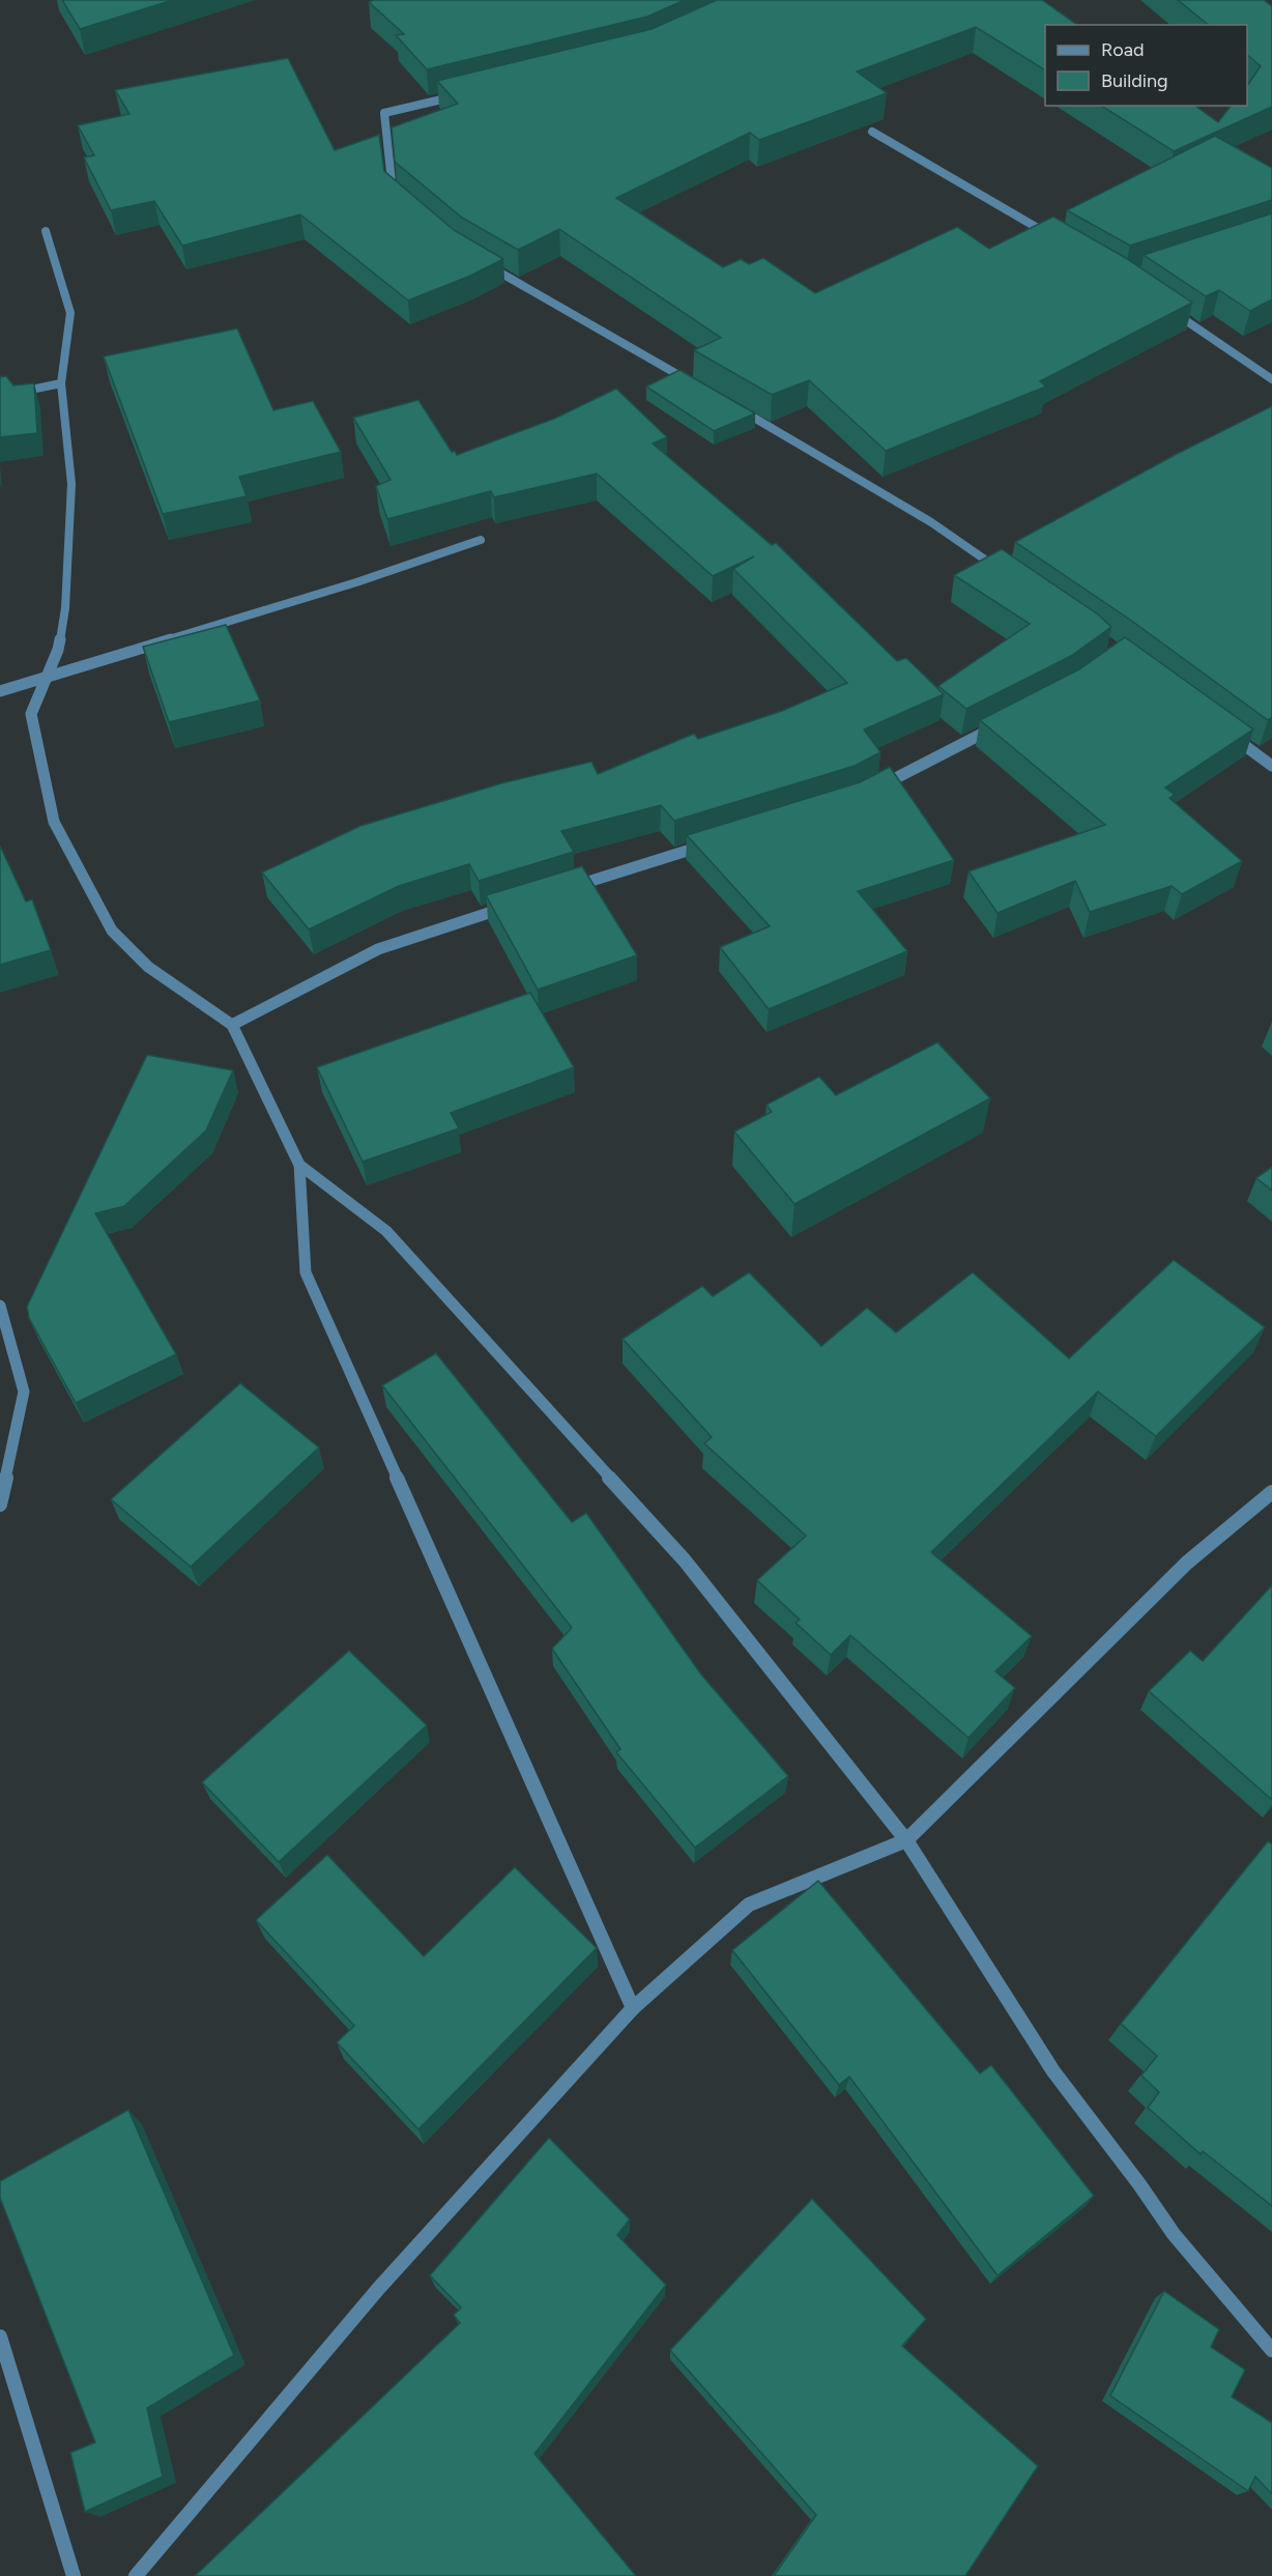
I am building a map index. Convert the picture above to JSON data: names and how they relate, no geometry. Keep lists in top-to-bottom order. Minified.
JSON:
{"legend":["Road","Building"]}
